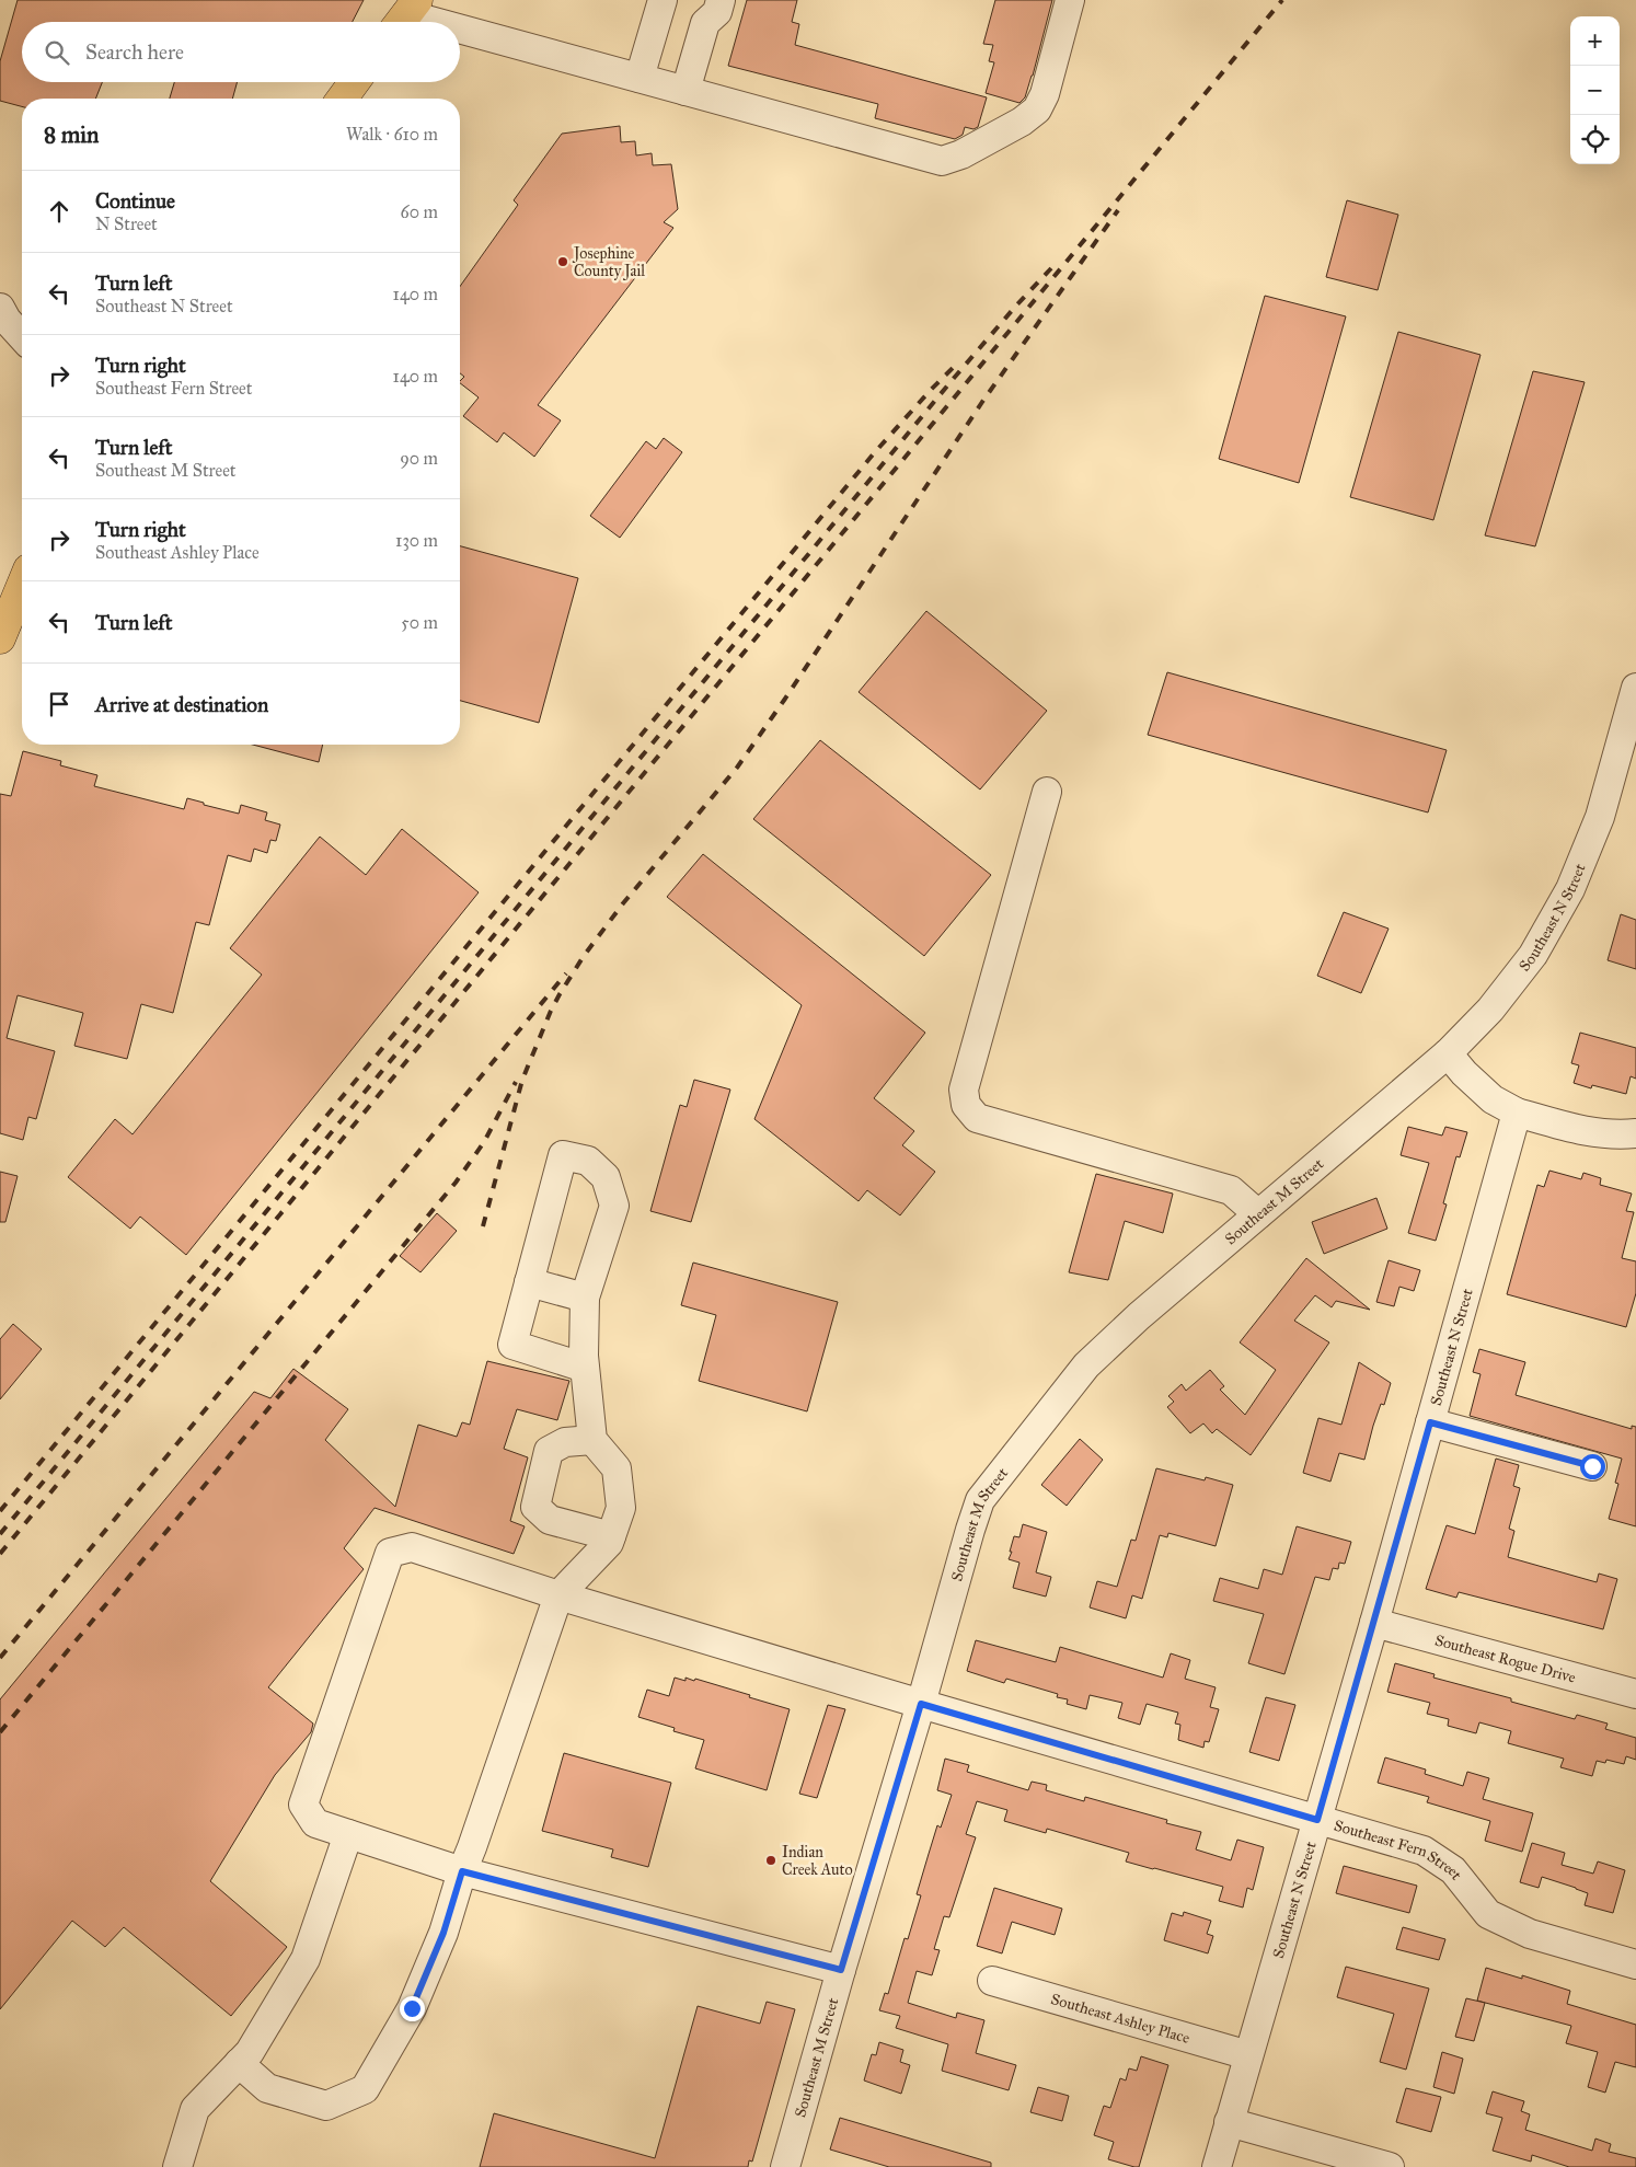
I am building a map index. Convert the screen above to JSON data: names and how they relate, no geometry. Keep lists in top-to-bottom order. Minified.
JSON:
{"streets":{"street":["Southeast N Street","Southeast M Street","Southeast Rogue Drive","Southeast Fern Street","Southeast Ashley Place"]},"crossings":[["Southeast N Street","Southeast M Street"],["Southeast N Street","Southeast Rogue Drive"],["Southeast N Street","Southeast Fern Street"],["Southeast N Street","Southeast Ashley Place"],["Southeast M Street","Southeast Fern Street"]],"places":["Josephine County Jail","Indian Creek Auto"],"page":{"map_buttons":["+","−"],"search":"Search here","heading":["8 min","Walk · 610 m"],"list":[["Continue","N Street","60 m"],["Turn left","Southeast N Street","140 m"],["Turn right","Southeast Fern Street","140 m"],["Turn left","Southeast M Street","90 m"],["Turn right","Southeast Ashley Place","130 m"],["Turn left","50 m"],"Arrive at destination"]}}
